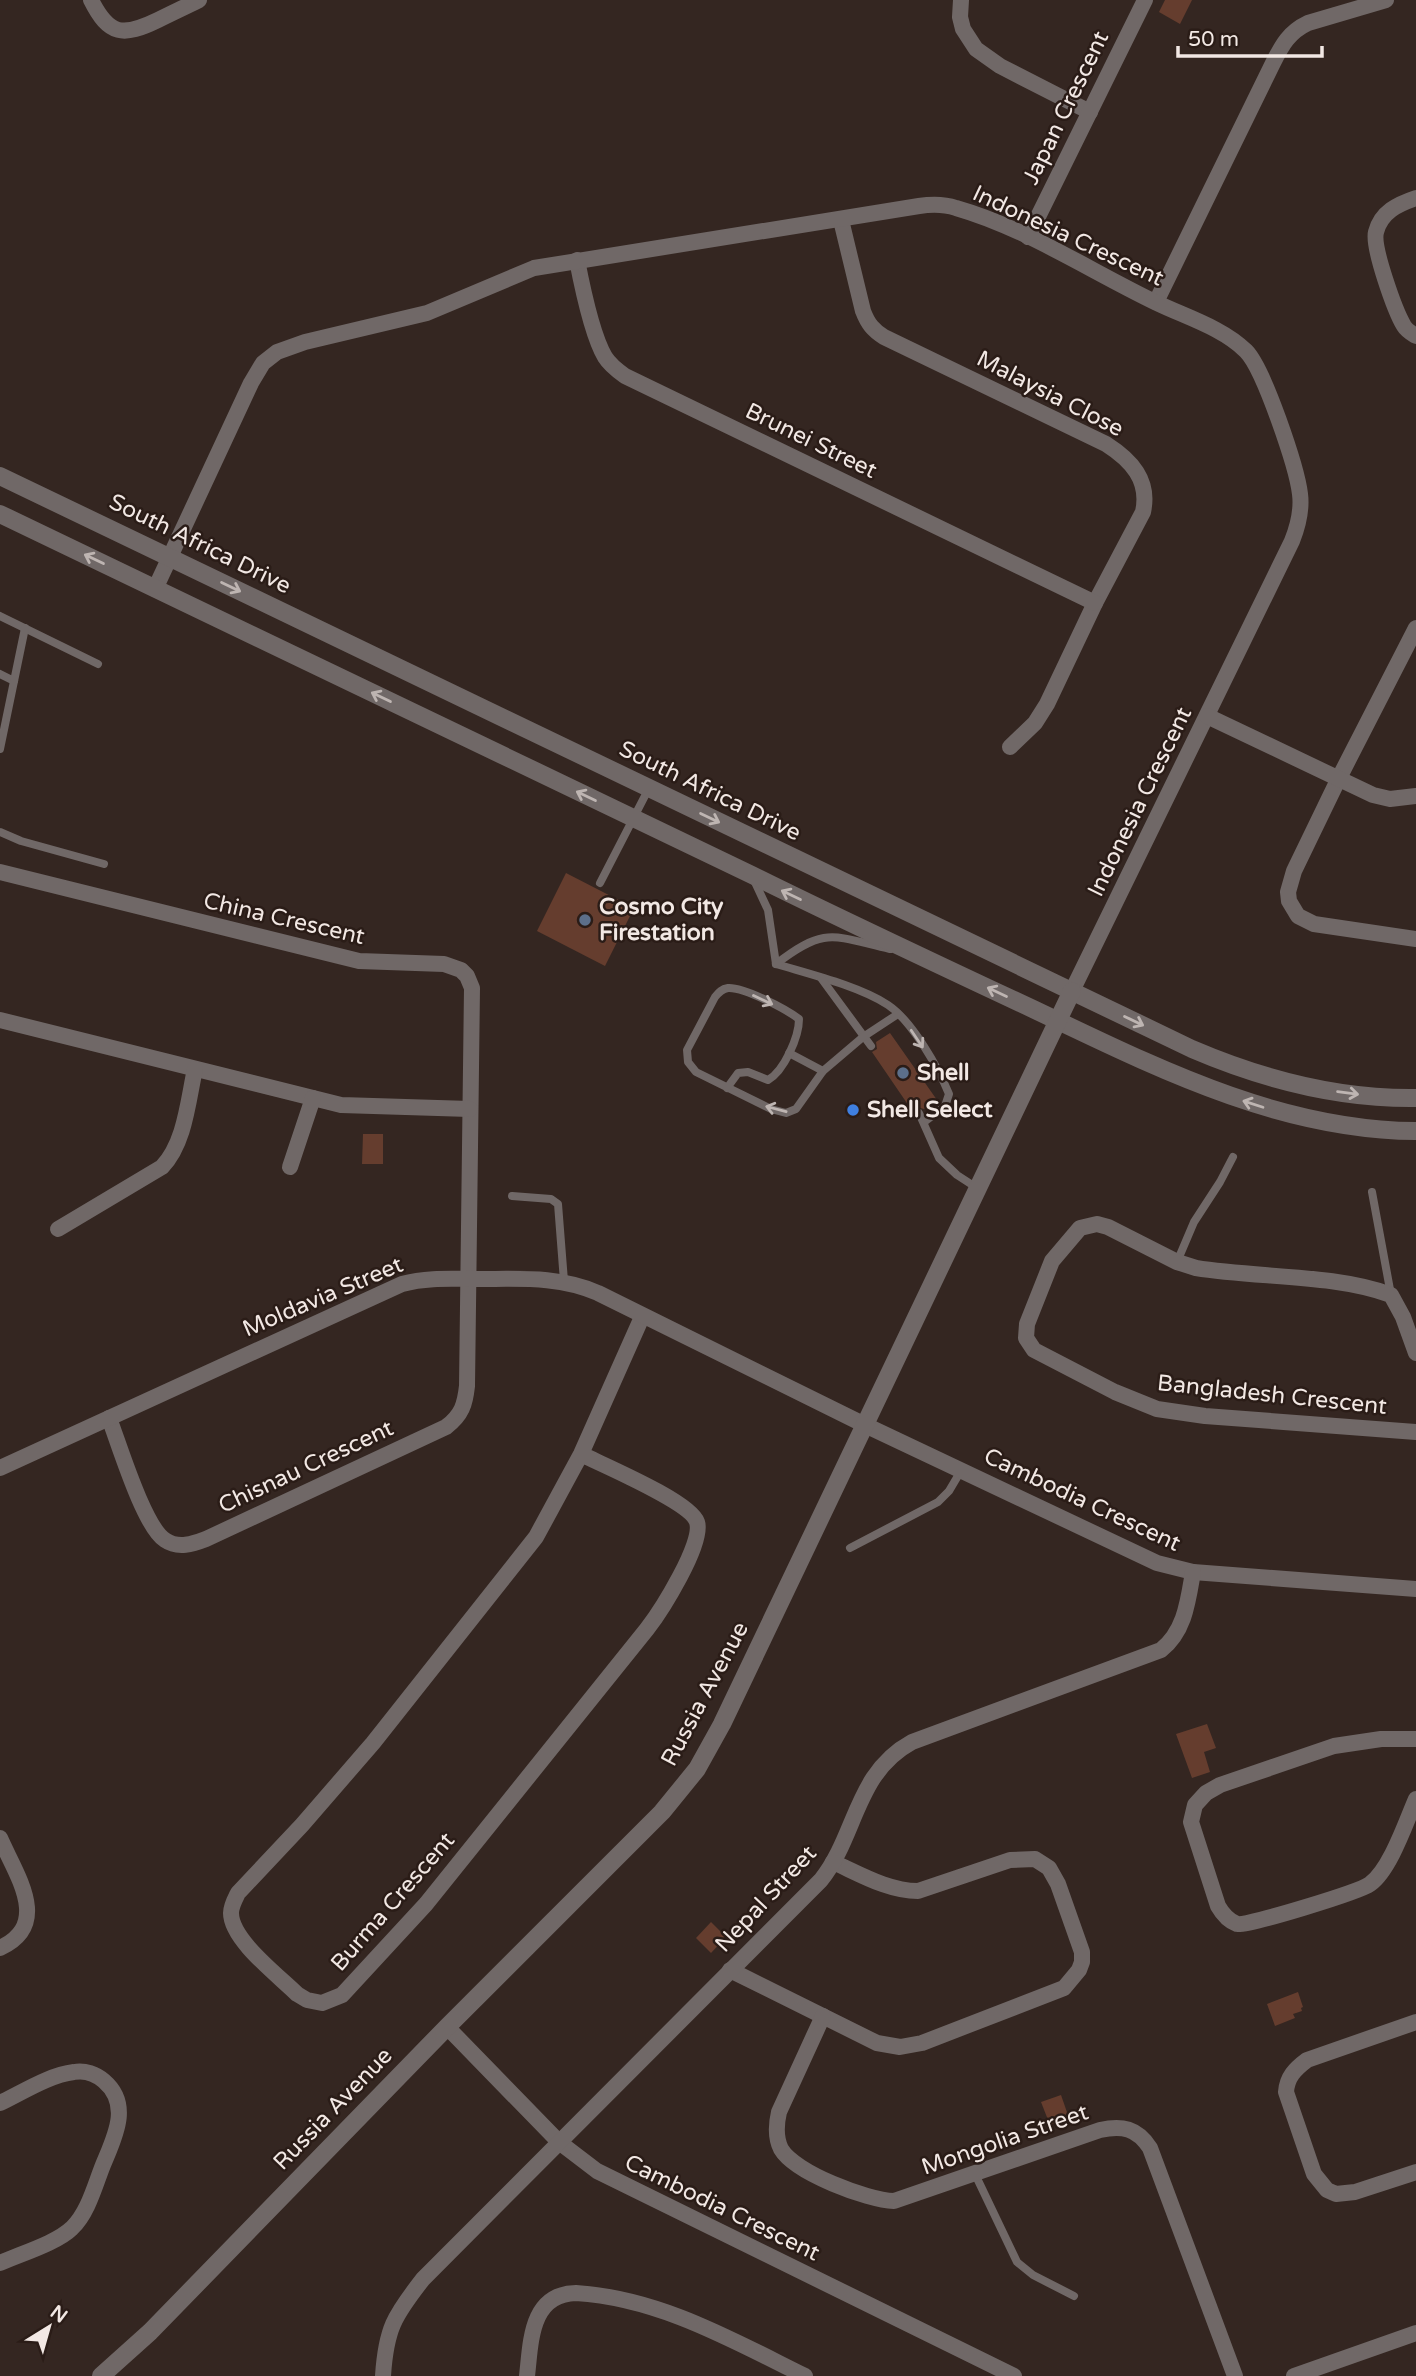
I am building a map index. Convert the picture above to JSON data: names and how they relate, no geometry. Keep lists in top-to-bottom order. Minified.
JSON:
{"streets":{"street":["Japan Crescent","Indonesia Crescent","Malaysia Close","Brunei Street","South Africa Drive","China Crescent","Moldavia Street","Bangladesh Crescent","Chisnau Crescent","Cambodia Crescent","Russia Avenue","Nepal Street","Burma Crescent","Mongolia Street"]},"crossings":[["Japan Crescent","Indonesia Crescent"],["Indonesia Crescent","Malaysia Close"],["Indonesia Crescent","Brunei Street"],["Indonesia Crescent","South Africa Drive"],["Indonesia Crescent","Russia Avenue"],["Malaysia Close","Brunei Street"],["South Africa Drive","Russia Avenue"],["China Crescent","Moldavia Street"],["China Crescent","Chisnau Crescent"],["Moldavia Street","Chisnau Crescent"],["Moldavia Street","Cambodia Crescent"],["Moldavia Street","Russia Avenue"],["Moldavia Street","Burma Crescent"],["Cambodia Crescent","Russia Avenue"],["Cambodia Crescent","Nepal Street"]],"places":["Cosmo City Firestation","Shell","Shell Select"],"scale_bar":"50 m","north":"top right"}
